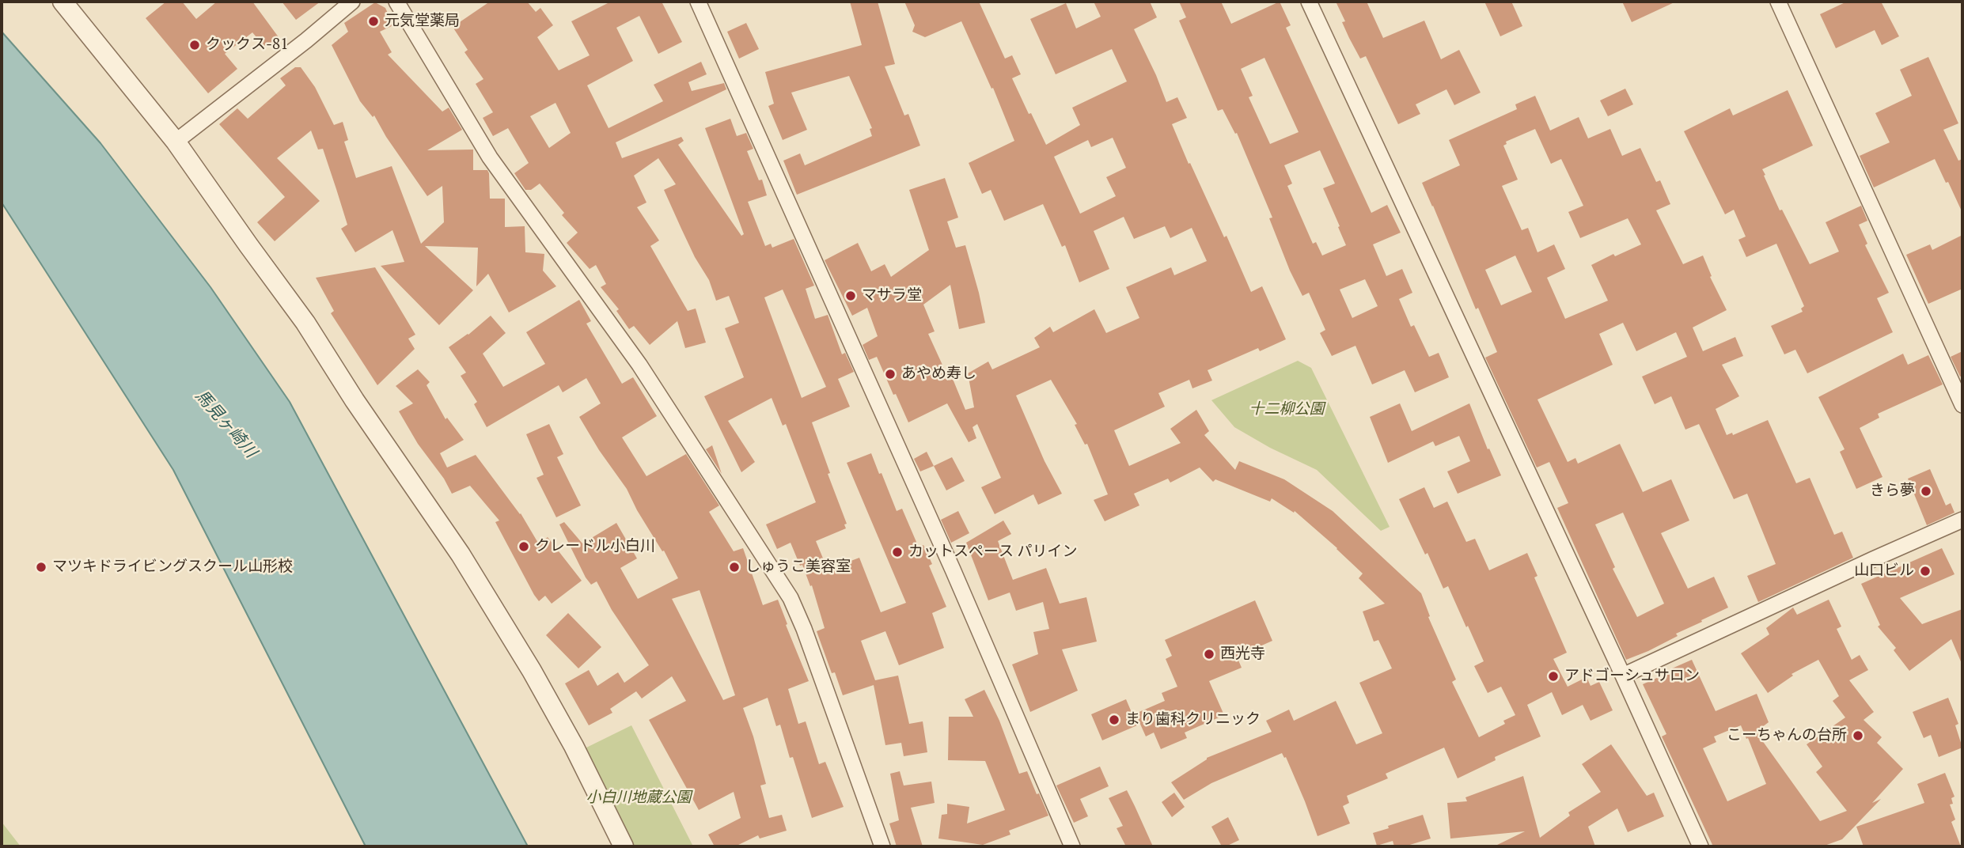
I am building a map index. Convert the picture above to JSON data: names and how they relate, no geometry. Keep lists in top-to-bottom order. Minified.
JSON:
{"water":["馬見ヶ崎川"],"parks":["十二柳公園","小白川地蔵公園"],"places":["元気堂薬局","クックス-81","マサラ堂","あやめ寿し","きら夢","クレードル小白川","カットスペース パリイン","マツキドライビングスクール山形校","しゅうこ美容室","山口ビル","西光寺","アドゴーシュサロン","まり歯科クリニック","こーちゃんの台所"]}
